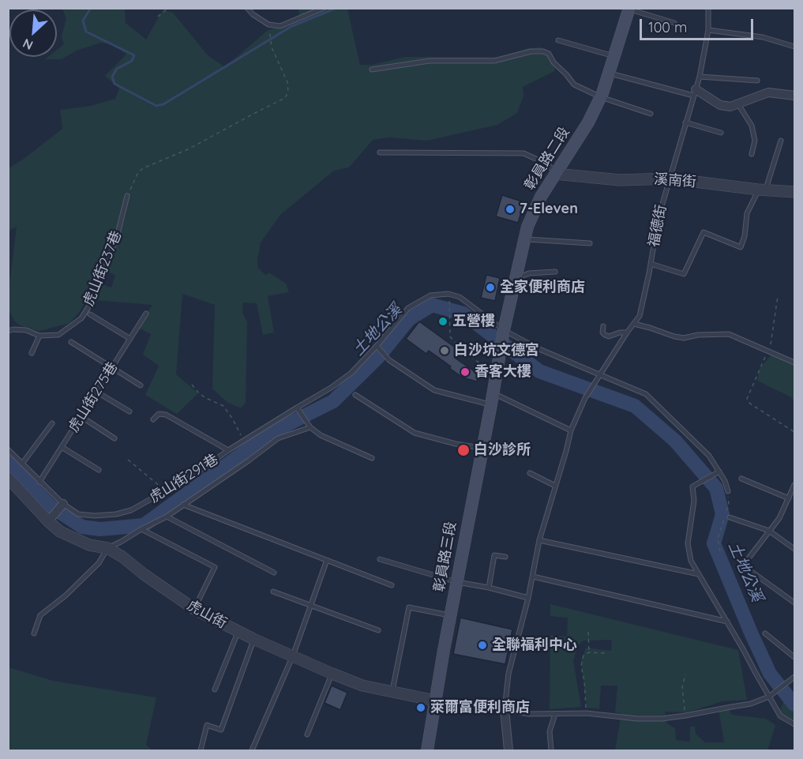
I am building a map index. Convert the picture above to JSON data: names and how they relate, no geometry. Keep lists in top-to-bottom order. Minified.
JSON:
{"streets":{"main road":["彰員路二段","彰員路三段"],"street":["溪南街","虎山街"],"lane":["福德街","虎山街237巷","虎山街275巷","虎山街291巷"]},"crossings":[["彰員路二段","溪南街"],["彰員路二段","虎山街291巷"],["彰員路二段","彰員路三段"],["溪南街","福德街"],["虎山街275巷","虎山街291巷"],["虎山街291巷","彰員路三段"],["彰員路三段","虎山街"]],"water":["土地公溪"],"places":["7-Eleven","全家便利商店","五營樓","白沙坑文德宮","香客大樓","白沙診所","全聯福利中心","萊爾富便利商店"],"scale_bar":"100 m","north":"bottom left"}
